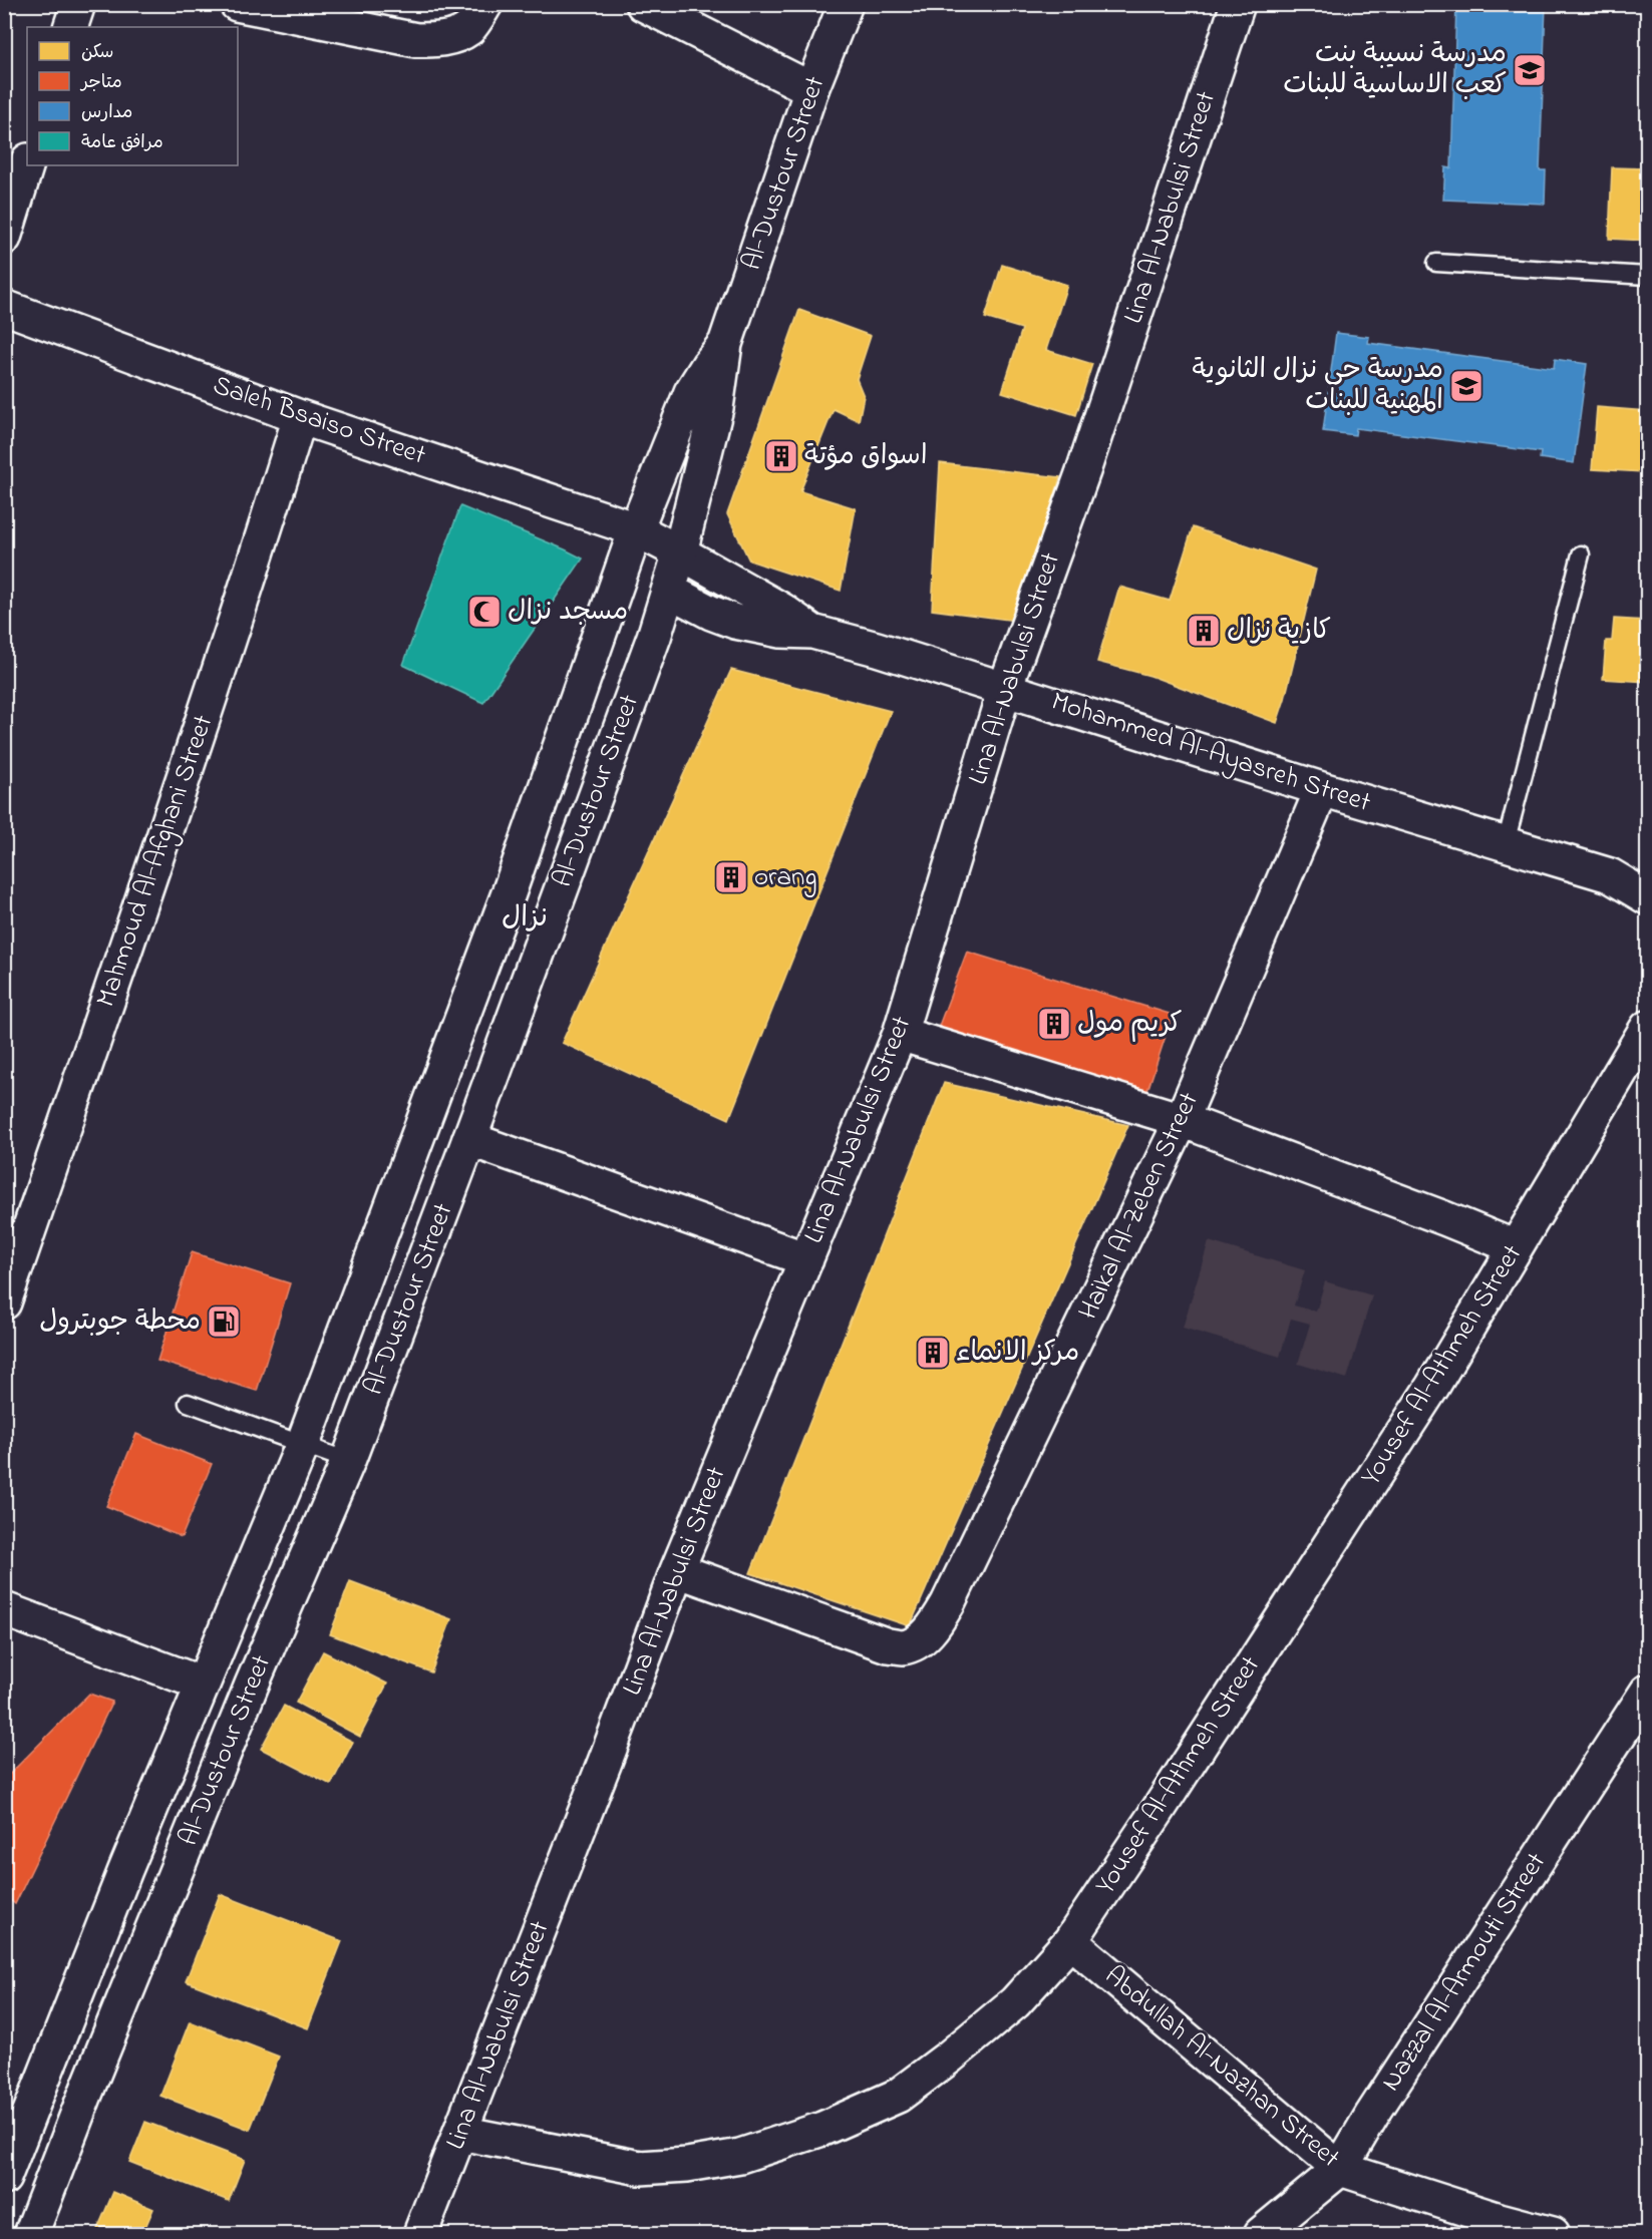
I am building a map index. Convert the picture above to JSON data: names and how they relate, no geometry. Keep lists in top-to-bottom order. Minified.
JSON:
{"streets":{"street":["Al-Dustour Street","Lina Al-Nabulsi Street","Saleh Bsaiso Street","Mohammed Al-Ayasreh Street","Mahmoud Al-Afghani Street","Haikal Al-Zeben Street","Yousef Al-Athmeh Street","Nazzal Al-Armouti Street","Abdullah Al-Nazhan Street"]},"crossings":[["Al-Dustour Street","Saleh Bsaiso Street"],["Al-Dustour Street","Mohammed Al-Ayasreh Street"],["Lina Al-Nabulsi Street","Mohammed Al-Ayasreh Street"],["Lina Al-Nabulsi Street","Haikal Al-Zeben Street"],["Lina Al-Nabulsi Street","Yousef Al-Athmeh Street"],["Saleh Bsaiso Street","Mohammed Al-Ayasreh Street"],["Saleh Bsaiso Street","Mahmoud Al-Afghani Street"],["Mohammed Al-Ayasreh Street","Haikal Al-Zeben Street"],["Yousef Al-Athmeh Street","Abdullah Al-Nazhan Street"],["Nazzal Al-Armouti Street","Abdullah Al-Nazhan Street"]],"districts":["نزال"],"places":{"school or university":["مدرسة نسيبة بنت كعب الاساسية للبنات","مدرسة حي نزال الثانوية المهنية للبنات"],"building":["اسواق مؤتة","كازية نزال","orang","كريم مول","مركز الانماء"],"mosque":["مسجد نزال"],"fuel station":["محطة جوبترول"]},"legend":["سكن","متاجر","مدارس","مرافق عامة"]}
